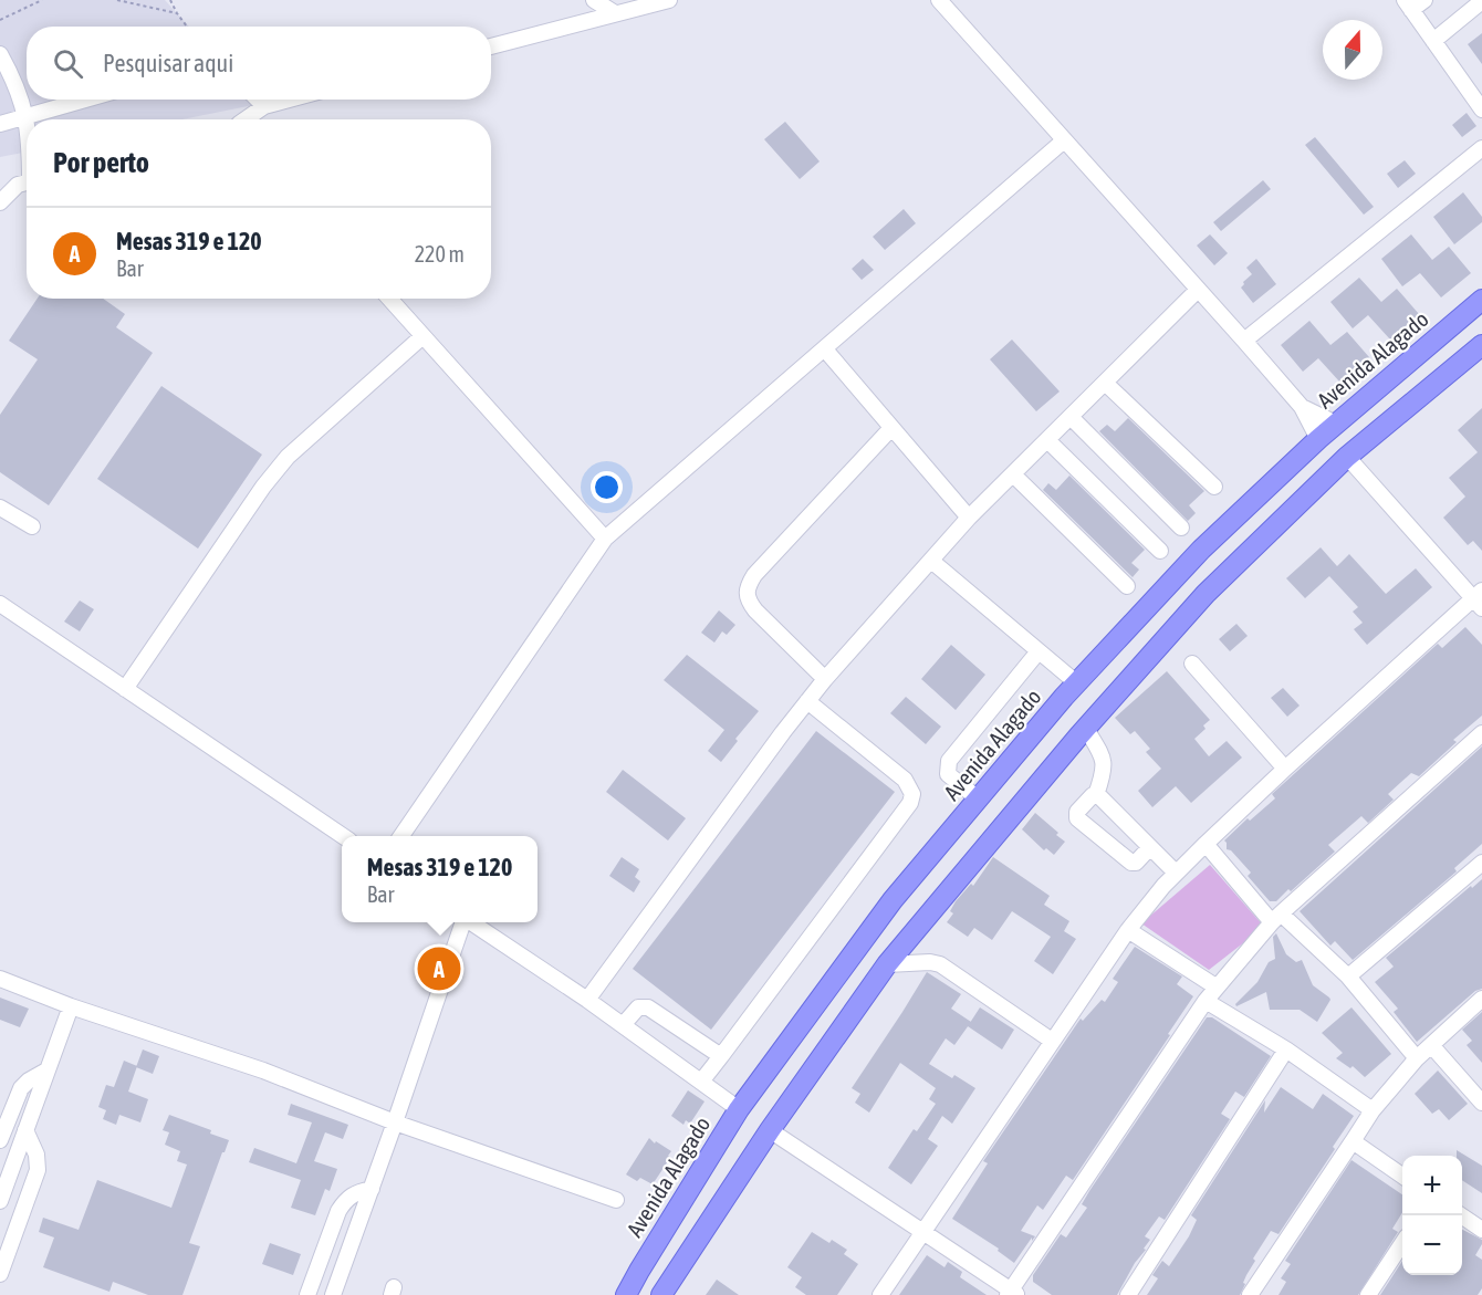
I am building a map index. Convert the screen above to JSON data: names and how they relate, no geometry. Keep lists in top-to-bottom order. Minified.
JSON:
{"streets":{"main road":["Avenida Alagado"]},"north":"top","page":{"search":"Pesquisar aqui","heading":"Por perto","list":[{"mark":"A","name":"Mesas 319 e 120","note":"Bar","value":"220 m"}],"popup":["Mesas 319 e 120","Bar"],"pins":"A","map_buttons":["+","−"]}}
